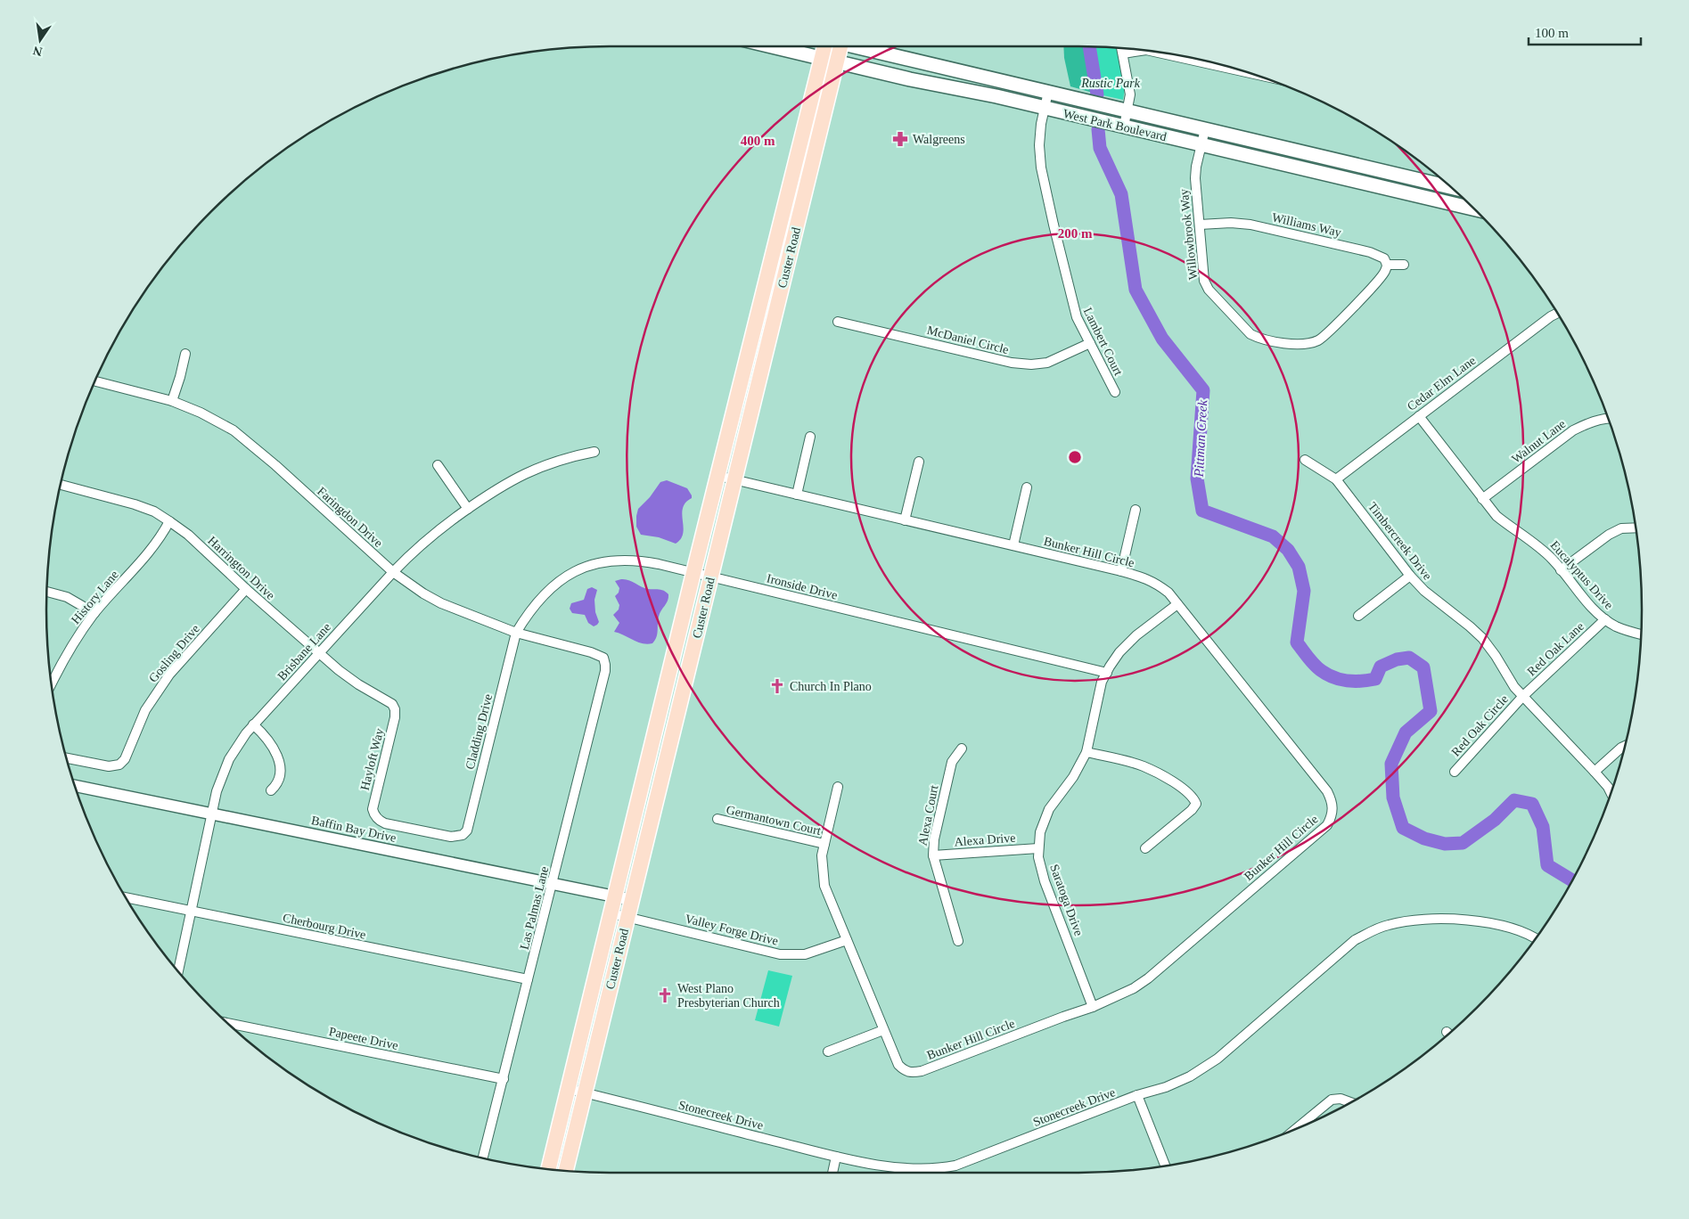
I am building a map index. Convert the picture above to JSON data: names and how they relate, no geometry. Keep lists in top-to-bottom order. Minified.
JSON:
{"streets":{"main road":["West Park Boulevard","Custer Road"],"street":["Williams Way","Willowbrook Way","McDaniel Circle","Lambert Court","Cedar Elm Lane","Walnut Lane","Faringdon Drive","Timbercreek Drive","Bunker Hill Circle","Harrington Drive","Eucalyptus Drive","Ironside Drive","History Lane","Red Oak Lane","Brisbane Lane","Gosling Drive","Red Oak Circle","Cladding Drive","Hayloft Way","Alexa Court","Germantown Court","Baffin Bay Drive","Alexa Drive","Saratoga Drive","Las Palmas Lane","Cherbourg Drive","Valley Forge Drive","Papeete Drive","Stonecreek Drive"]},"crossings":[["West Park Boulevard","Willowbrook Way"],["West Park Boulevard","Custer Road"],["West Park Boulevard","Lambert Court"],["Williams Way","Willowbrook Way"],["Custer Road","Bunker Hill Circle"],["Custer Road","Ironside Drive"],["Custer Road","Baffin Bay Drive"],["Custer Road","Valley Forge Drive"],["Custer Road","Stonecreek Drive"],["McDaniel Circle","Lambert Court"],["Cedar Elm Lane","Timbercreek Drive"],["Cedar Elm Lane","Eucalyptus Drive"],["Walnut Lane","Eucalyptus Drive"],["Faringdon Drive","Ironside Drive"],["Faringdon Drive","Brisbane Lane"],["Faringdon Drive","Cladding Drive"],["Faringdon Drive","Las Palmas Lane"],["Timbercreek Drive","Red Oak Lane"],["Timbercreek Drive","Red Oak Circle"],["Bunker Hill Circle","Germantown Court"],["Bunker Hill Circle","Saratoga Drive"],["Bunker Hill Circle","Valley Forge Drive"],["Harrington Drive","History Lane"],["Harrington Drive","Brisbane Lane"],["Harrington Drive","Gosling Drive"],["Harrington Drive","Hayloft Way"],["Eucalyptus Drive","Red Oak Lane"],["Ironside Drive","Cladding Drive"],["Ironside Drive","Saratoga Drive"],["Red Oak Lane","Red Oak Circle"],["Brisbane Lane","Baffin Bay Drive"],["Brisbane Lane","Cherbourg Drive"],["Cladding Drive","Hayloft Way"],["Alexa Court","Alexa Drive"],["Baffin Bay Drive","Las Palmas Lane"],["Alexa Drive","Saratoga Drive"],["Las Palmas Lane","Cherbourg Drive"],["Las Palmas Lane","Papeete Drive"]],"water":["Pittman Creek"],"parks":["Rustic Park"],"places":{"pharmacy":["Walgreens"],"church":["Church In Plano","West Plano Presbyterian Church"]},"scale_bar":"100 m","north":"bottom","rings":["400 m","200 m"]}
